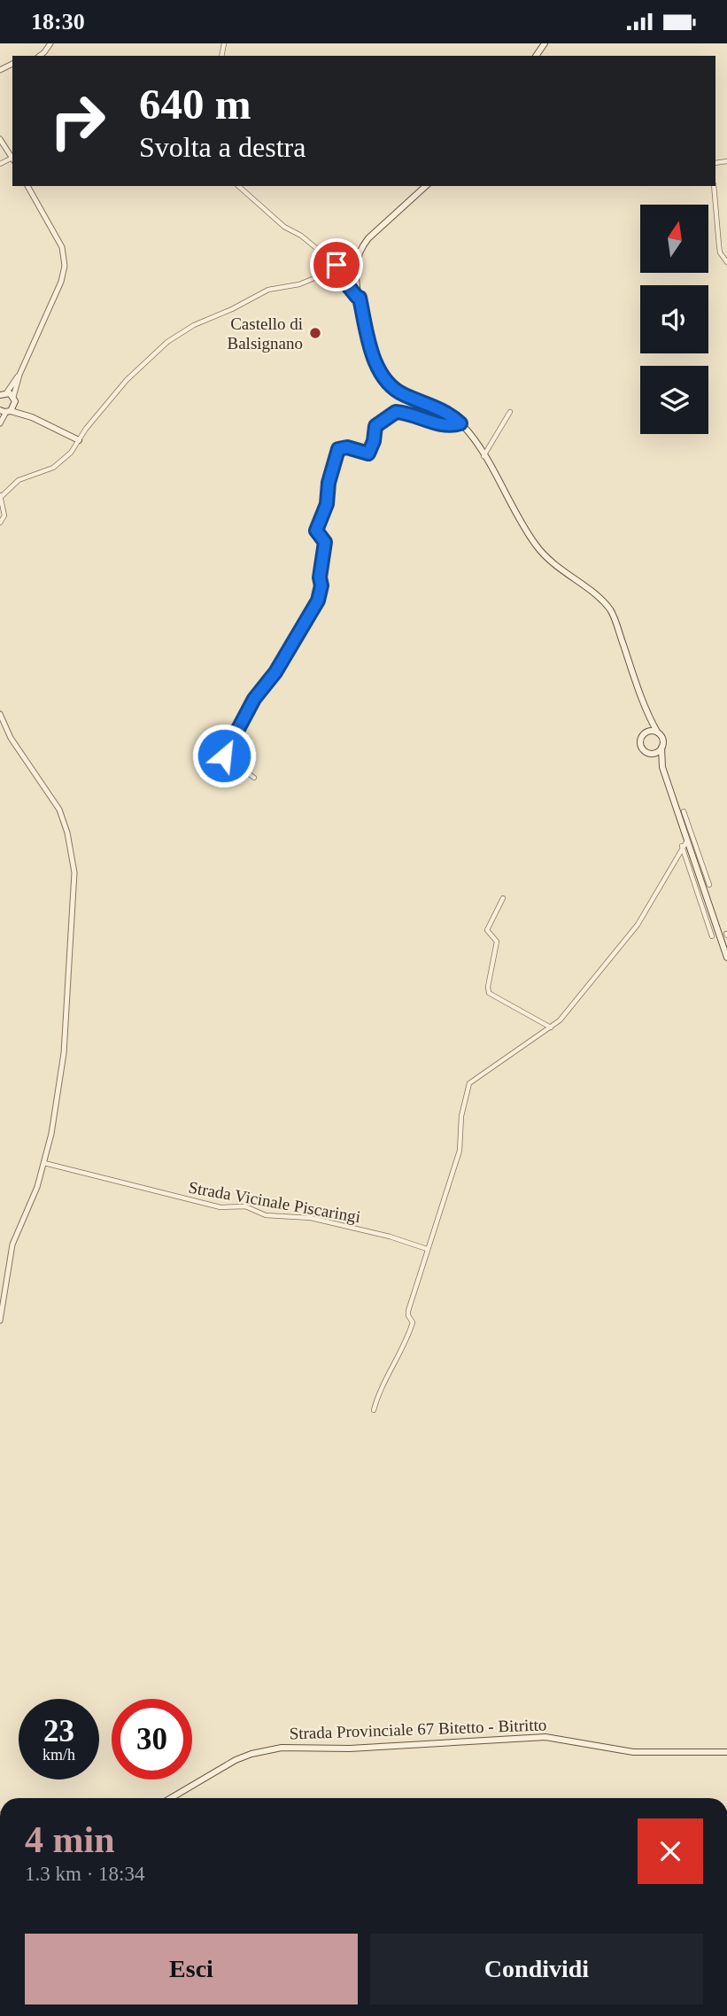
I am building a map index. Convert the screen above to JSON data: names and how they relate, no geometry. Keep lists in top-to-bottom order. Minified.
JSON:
{"streets":{"main road":["Strada Provinciale 67 Bitetto - Bitritto"],"street":["Strada Vicinale Piscaringi"]},"places":["Castello di Balsignano"],"north":"top","page":{"status":"18:30","turn":["640 m","Svolta a destra"],"speed":"23 km/h","limit":"30","heading":["4 min","1.3 km · 18:34"],"buttons":["Esci","Condividi"]}}
